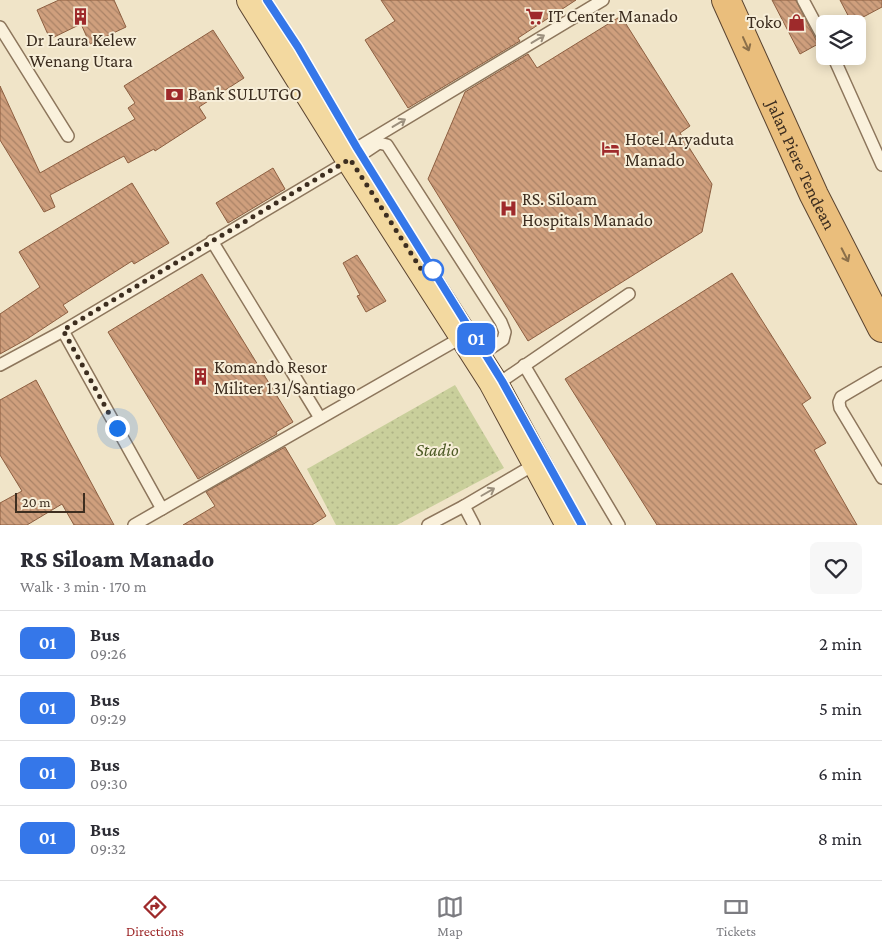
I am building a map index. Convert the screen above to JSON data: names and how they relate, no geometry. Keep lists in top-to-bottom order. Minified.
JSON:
{"streets":{"highway":["Jalan Piere Tendean"]},"one_way":["Jalan Piere Tendean"],"parks":["Stadio"],"places":{"supermarket":["IT Center Manado"],"building":["Dr Laura Kelew Wenang Utara","Komando Resor Militer 131/Santiago"],"shop":["Toko"],"bank":["Bank SULUTGO"],"hotel":["Hotel Aryaduta Manado"],"hospital":["RS. Siloam Hospitals Manado"]},"lines":["bus line 01"],"scale_bar":"20 m","page":{"on_map":"01","scale":"20 m","heading":["RS Siloam Manado","Walk · 3 min · 170 m"],"list":[{"mark":"01","name":"Bus","note":"09:26","value":"2 min"},{"mark":"01","name":"Bus","note":"09:29","value":"5 min"},{"mark":"01","name":"Bus","note":"09:30","value":"6 min"},{"mark":"01","name":"Bus","note":"09:32","value":"8 min"}],"tabs":["Directions","Map","Tickets"]}}
